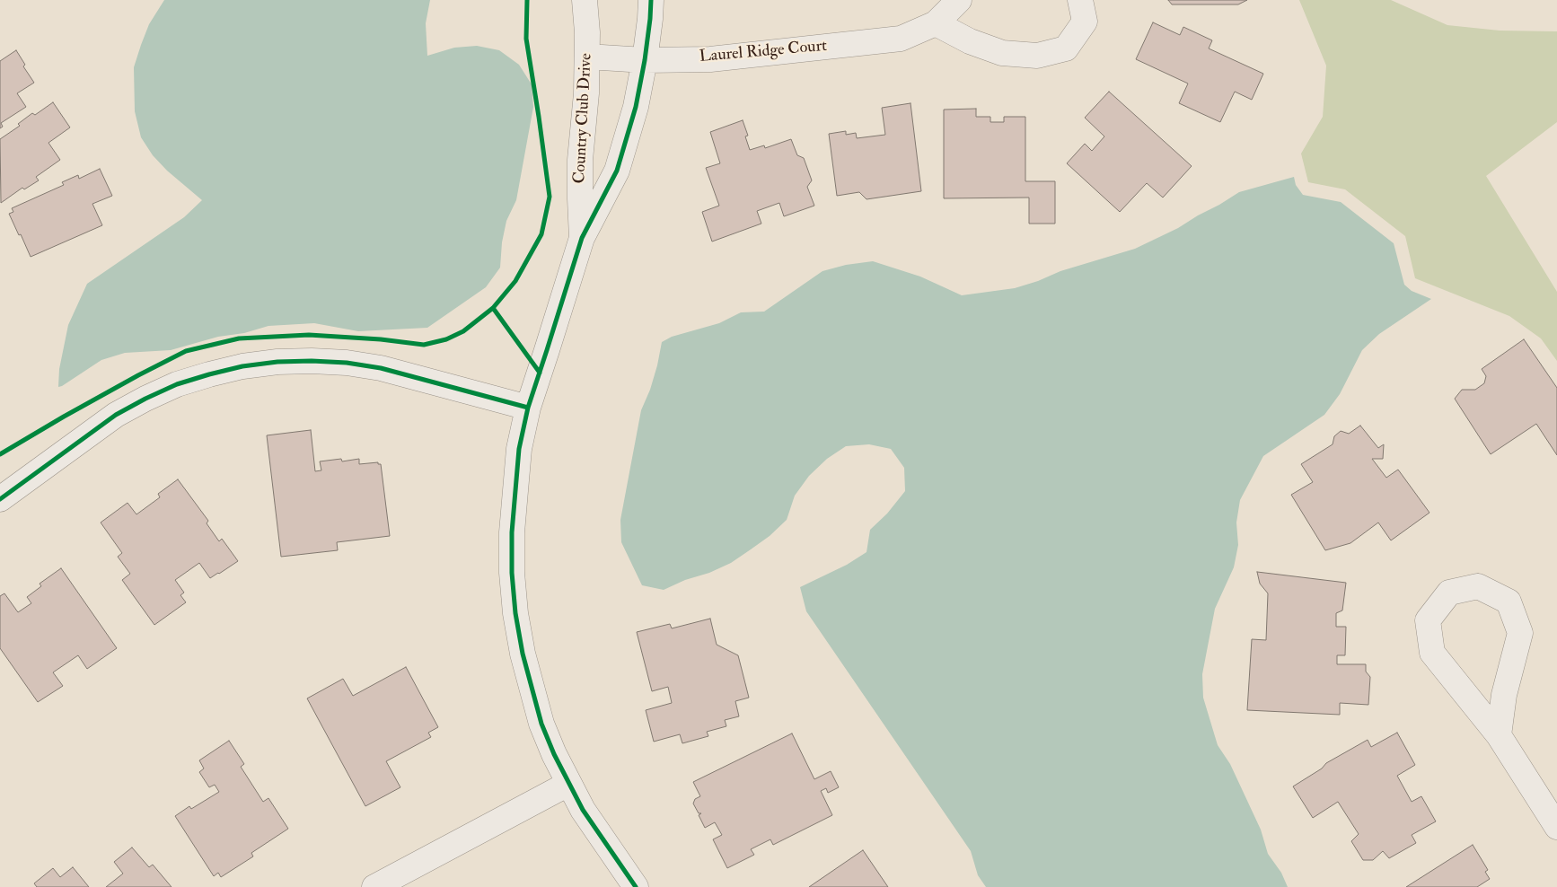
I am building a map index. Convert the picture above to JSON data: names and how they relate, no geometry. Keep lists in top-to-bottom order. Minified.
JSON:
{"streets":{"street":["Laurel Ridge Court","Country Club Drive"]},"crossings":[["Laurel Ridge Court","Country Club Drive"]]}
